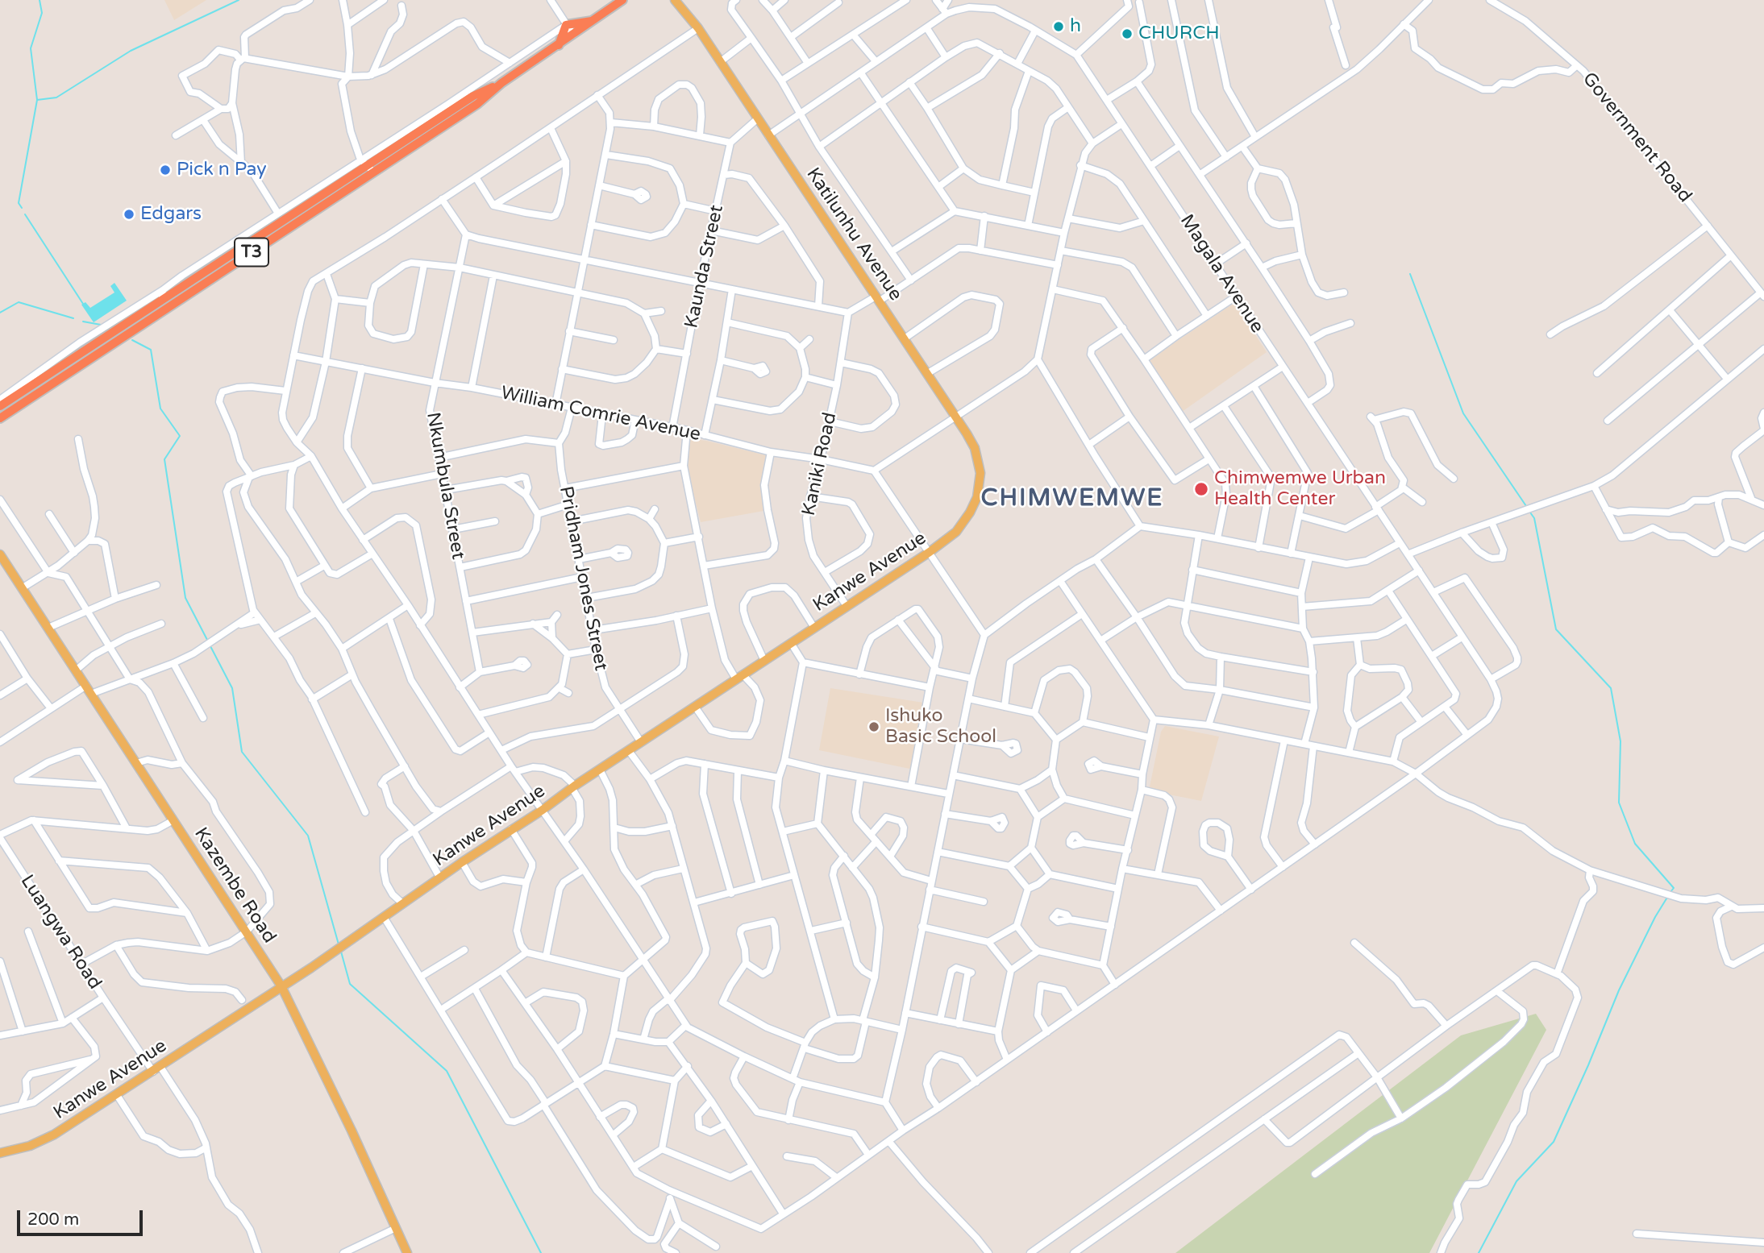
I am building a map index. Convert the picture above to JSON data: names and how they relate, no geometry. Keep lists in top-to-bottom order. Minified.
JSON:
{"streets":{"highway":["T3"],"main road":["Katilunhu Avenue","Kanwe Avenue","Kazembe Road"],"street":["Government Road","Kaunda Street","Magala Avenue","William Comrie Avenue","Kaniki Road","Nkumbula Street","Pridham Jones Street","Luangwa Road"]},"crossings":[["Katilunhu Avenue","Magala Avenue"],["Katilunhu Avenue","Kanwe Avenue"],["Kaunda Street","William Comrie Avenue"],["William Comrie Avenue","Kaniki Road"],["William Comrie Avenue","Nkumbula Street"],["Kaniki Road","Kanwe Avenue"],["Kanwe Avenue","Pridham Jones Street"],["Kanwe Avenue","Kazembe Road"],["Kanwe Avenue","Luangwa Road"]],"districts":["CHIMWEMWE"],"places":["h","CHURCH","Pick n Pay","Edgars","Chimwemwe Urban Health Center","Ishuko Basic School"],"scale_bar":"200 m"}
